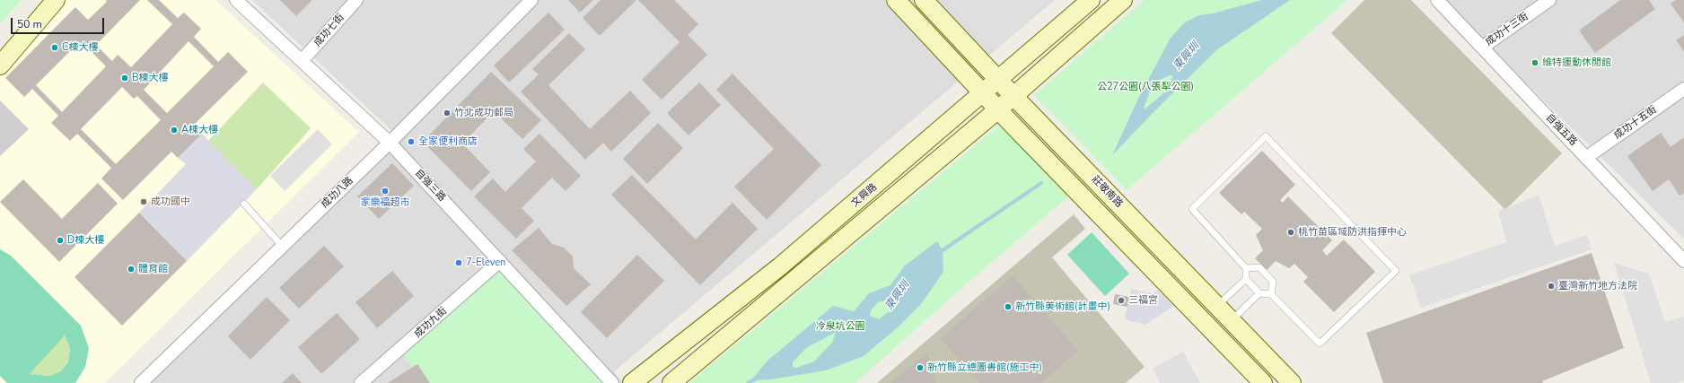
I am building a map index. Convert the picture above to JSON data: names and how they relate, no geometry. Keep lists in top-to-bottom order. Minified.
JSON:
{"streets":{"street":["成功十三街","成功七街","成功十五街","自強五路","自強三路","莊敬南路","成功八路","文興路","成功九街"]},"crossings":[["成功十三街","自強五路"],["成功七街","自強三路"],["成功十五街","自強五路"],["自強三路","成功八路"],["自強三路","成功九街"],["莊敬南路","文興路"]],"water":["東興圳"],"parks":["公27公園(八張犁公園)","冷泉坑公園"],"places":["C棟大樓","維特運動休閒館","B棟大樓","竹北成功郵局","A棟大樓","全家便利商店","家樂福超市","成功國中","桃竹苗區域防洪指揮中心","D棟大樓","7-Eleven","體育館","臺灣新竹地方法院","三福宮","新竹縣美術館(計畫中)","新竹縣立總圖書館(施工中)"],"scale_bar":"50 m"}
